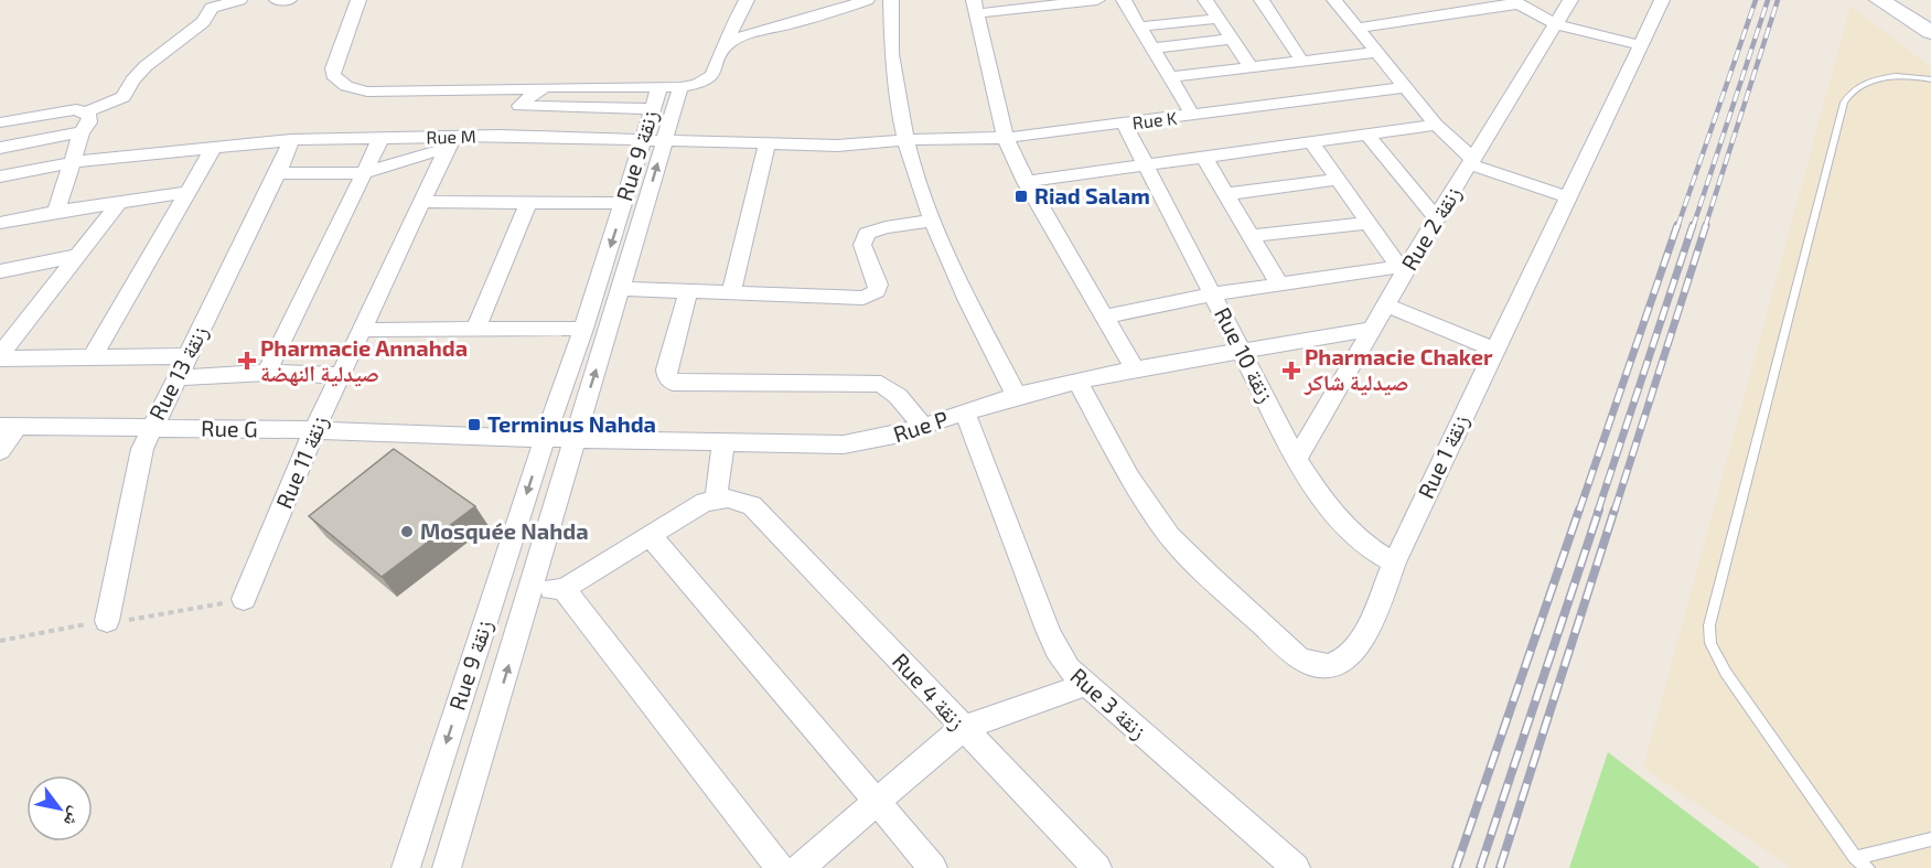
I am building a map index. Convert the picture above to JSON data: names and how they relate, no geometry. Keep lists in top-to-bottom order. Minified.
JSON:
{"streets":{"street":["Rue K","Rue M","Rue 9 زنقة","Rue 2 زنقة","Rue 10 زنقة","Rue 13 زنقة","Rue P","Rue G","Rue 1 زنقة","Rue 11 زنقة","Rue 4 زنقة","Rue 3 زنقة"]},"crossings":[["Rue K","Rue M"],["Rue K","Rue 10 زنقة"],["Rue M","Rue 9 زنقة"],["Rue M","Rue 13 زنقة"],["Rue M","Rue 11 زنقة"],["Rue 9 زنقة","Rue P"],["Rue 2 زنقة","Rue 10 زنقة"],["Rue 2 زنقة","Rue P"],["Rue 10 زنقة","Rue P"],["Rue 10 زنقة","Rue 1 زنقة"],["Rue 13 زنقة","Rue G"],["Rue P","Rue G"],["Rue P","Rue 1 زنقة"],["Rue P","Rue 3 زنقة"],["Rue G","Rue 11 زنقة"]],"places":{"transit":["Riad Salam","Terminus Nahda"],"health":["Pharmacie Annahda صيدلية النهضة","Pharmacie Chaker صيدلية شاكر"],"other":["Mosquée Nahda"]},"north":"bottom right"}
